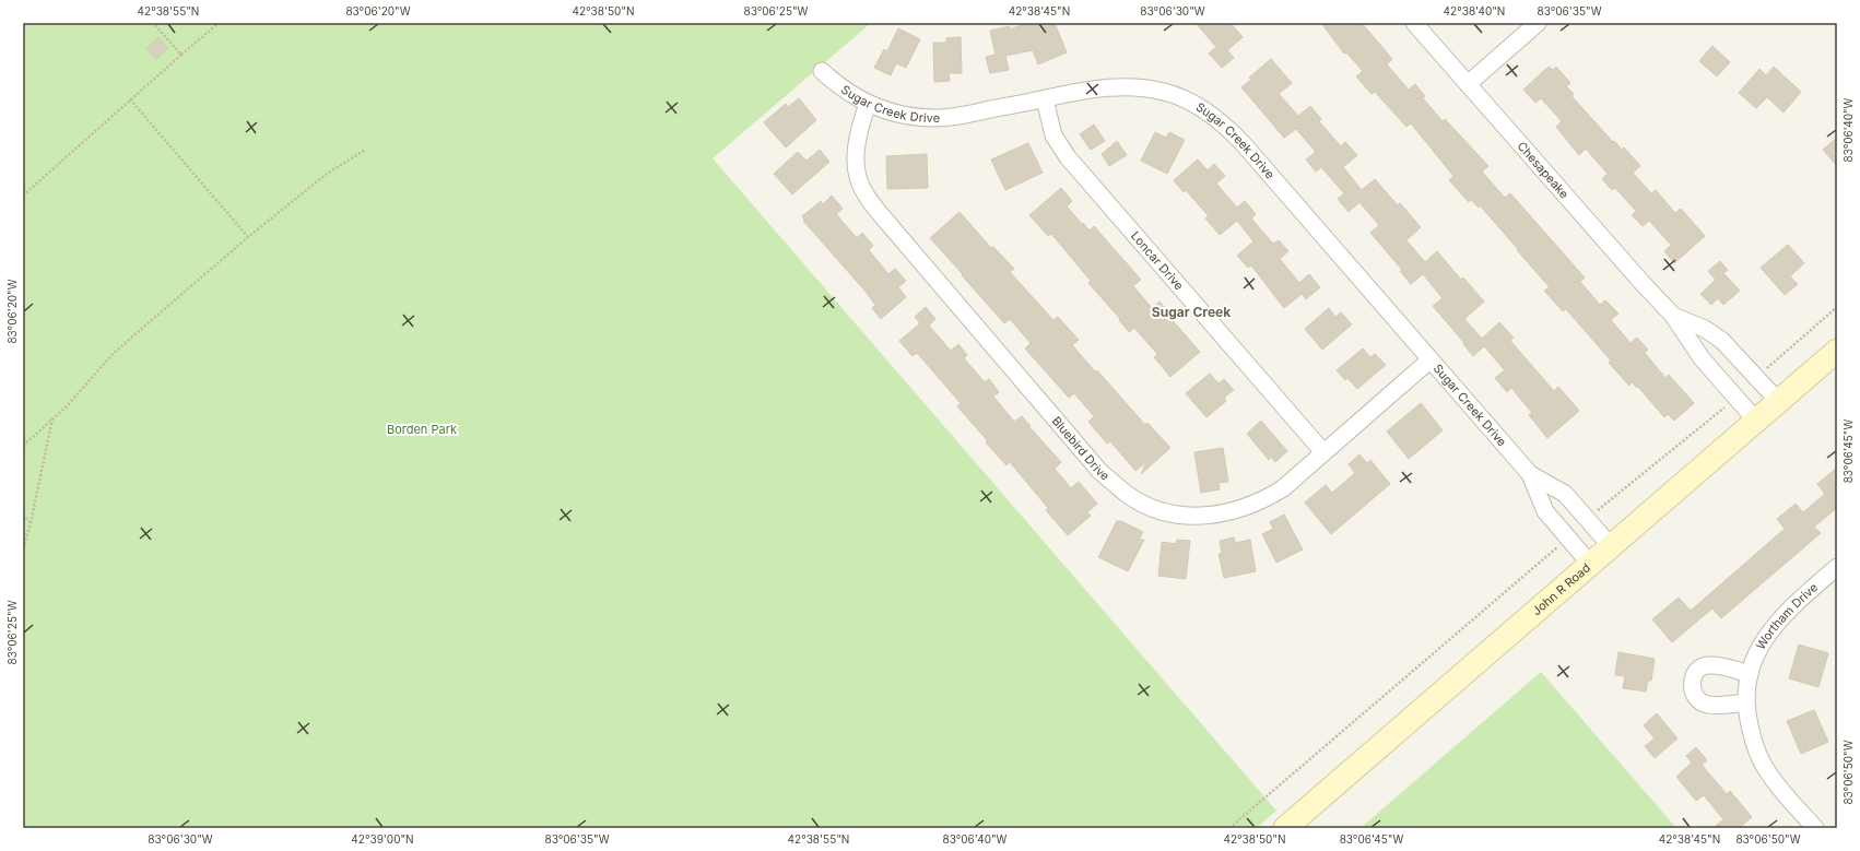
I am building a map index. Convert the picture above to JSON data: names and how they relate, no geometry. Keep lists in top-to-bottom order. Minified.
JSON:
{"streets":{"main road":["John R Road"],"street":["Sugar Creek Drive","Chesapeake","Loncar Drive","Bluebird Drive","Wortham Drive"]},"crossings":[["Sugar Creek Drive","Loncar Drive"],["Sugar Creek Drive","Bluebird Drive"],["Sugar Creek Drive","John R Road"],["Chesapeake","John R Road"],["Loncar Drive","Bluebird Drive"]],"districts":["Sugar Creek"],"parks":["Borden Park"],"coordinates":["42°38'55\"N","83°06'20\"W","42°38'50\"N","83°06'25\"W","42°38'45\"N","83°06'30\"W","42°38'40\"N","83°06'35\"W","83°06'40\"W","83°06'45\"W","83°06'50\"W","42°39'00\"N"]}
